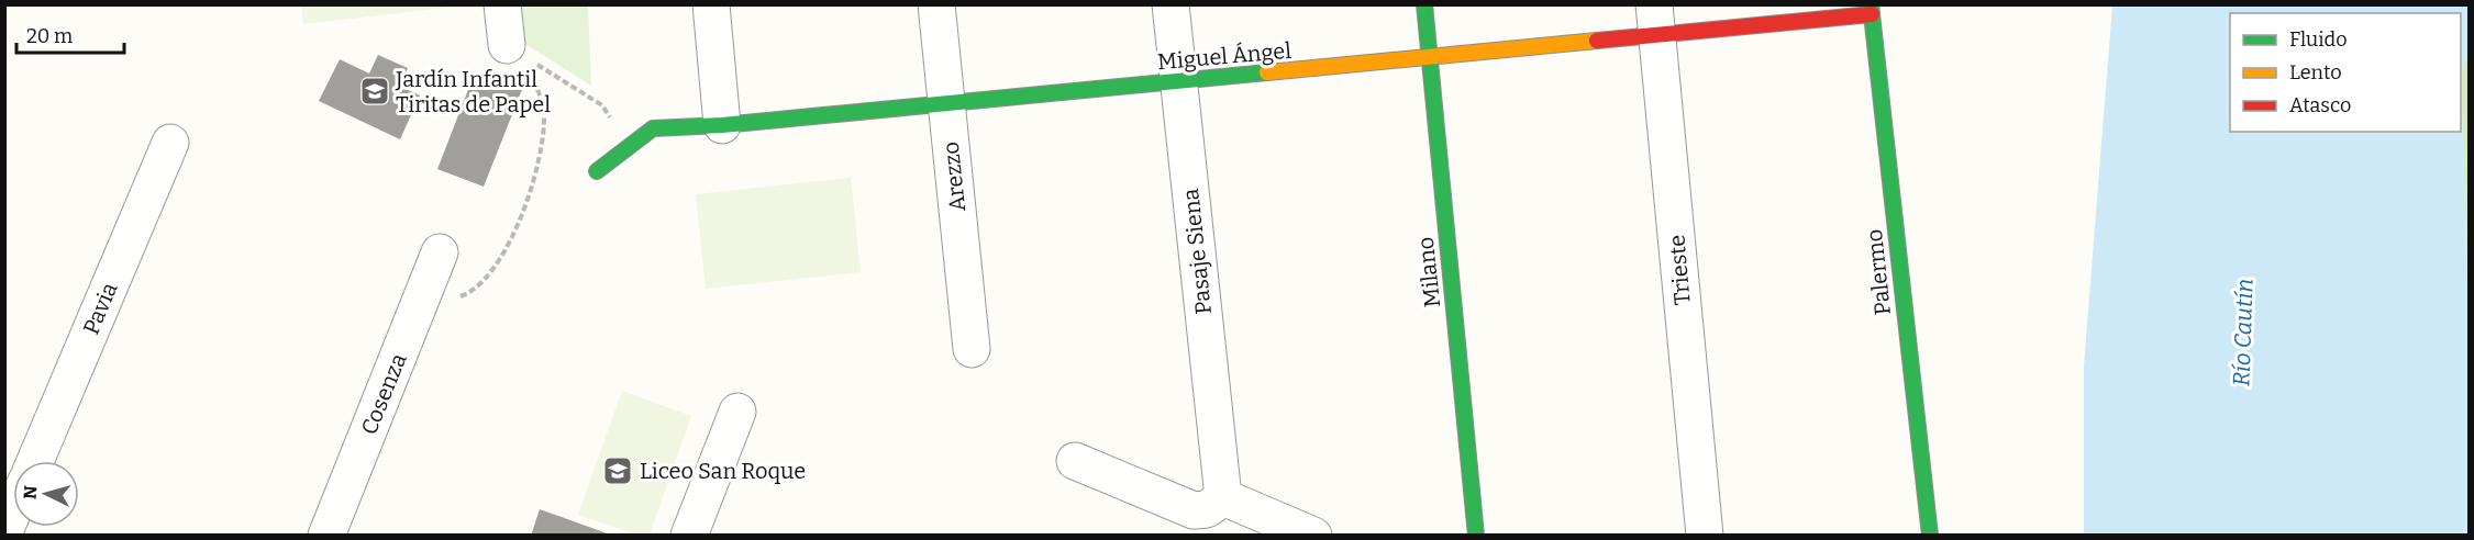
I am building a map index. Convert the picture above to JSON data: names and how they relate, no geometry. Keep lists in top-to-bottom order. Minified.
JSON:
{"streets":{"street":["Miguel Ángel","Arezzo","Pasaje Siena","Trieste","Milano","Palermo","Pavia","Cosenza"]},"crossings":[["Miguel Ángel","Arezzo"],["Miguel Ángel","Pasaje Siena"],["Miguel Ángel","Trieste"],["Miguel Ángel","Milano"],["Miguel Ángel","Palermo"]],"water":["Río Cautín"],"places":{"school or university":["Jardín Infantil Tiritas de Papel","Liceo San Roque"]},"legend":["Fluido","Lento","Atasco"],"scale_bar":"20 m","north":"left"}
